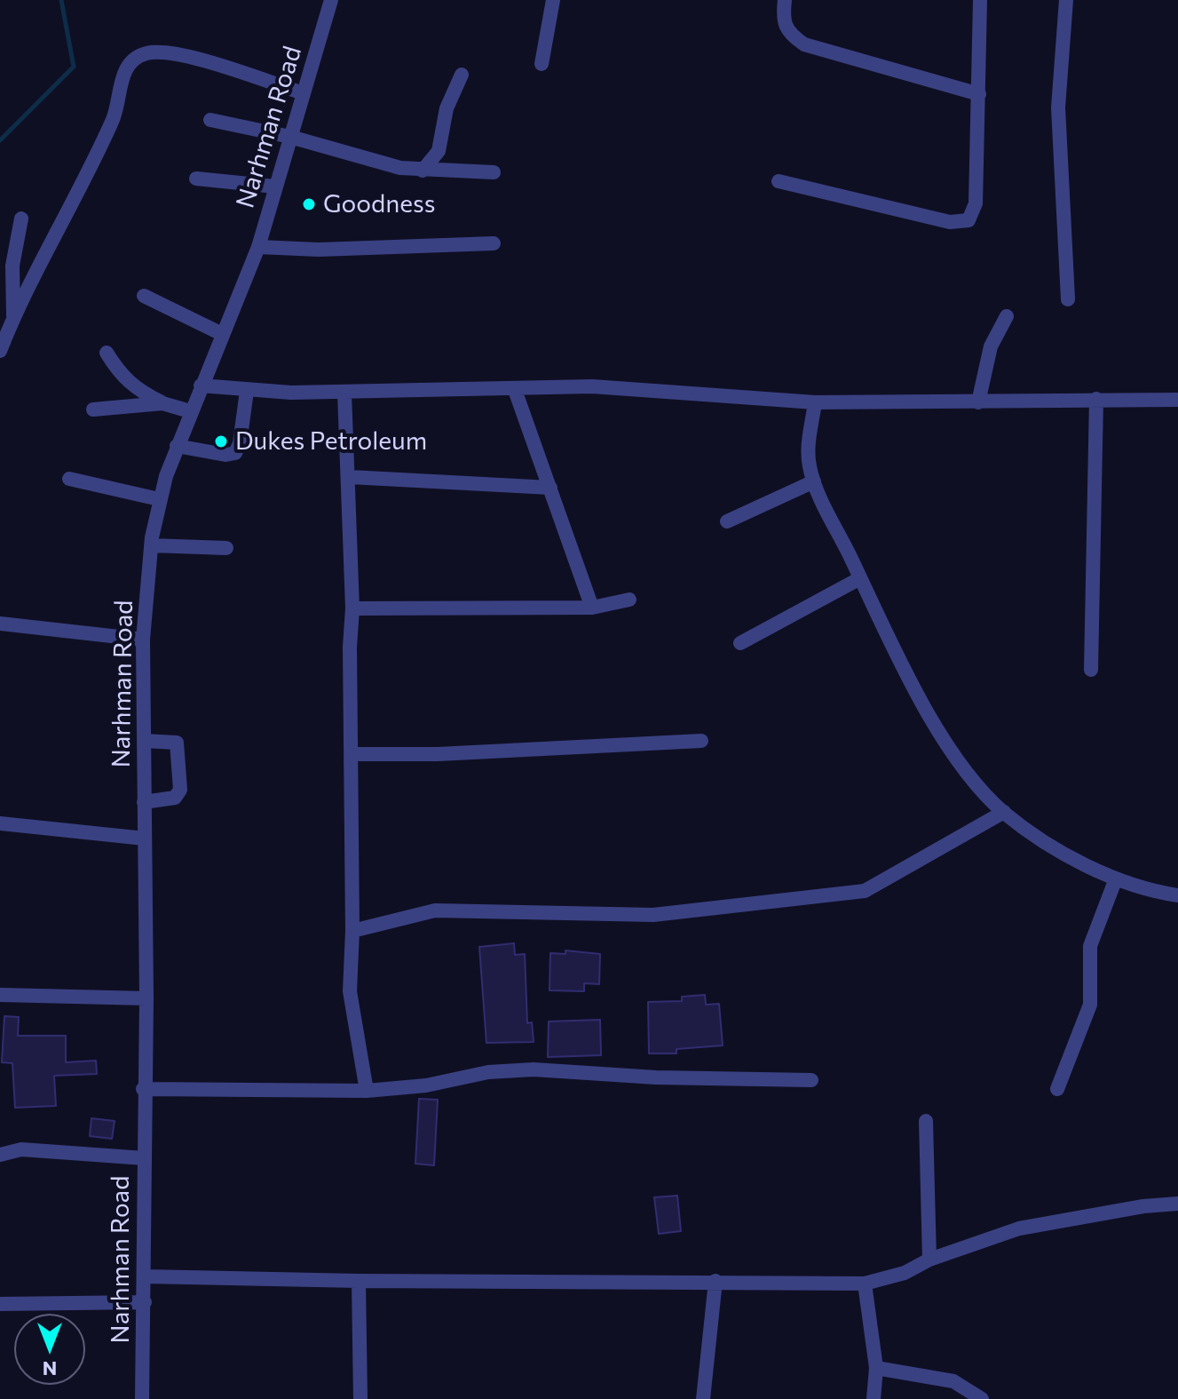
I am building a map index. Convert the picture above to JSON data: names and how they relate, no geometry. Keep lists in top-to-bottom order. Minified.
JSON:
{"streets":{"street":["Narhman Road"]},"places":["Goodness","Dukes Petroleum"],"north":"bottom"}
